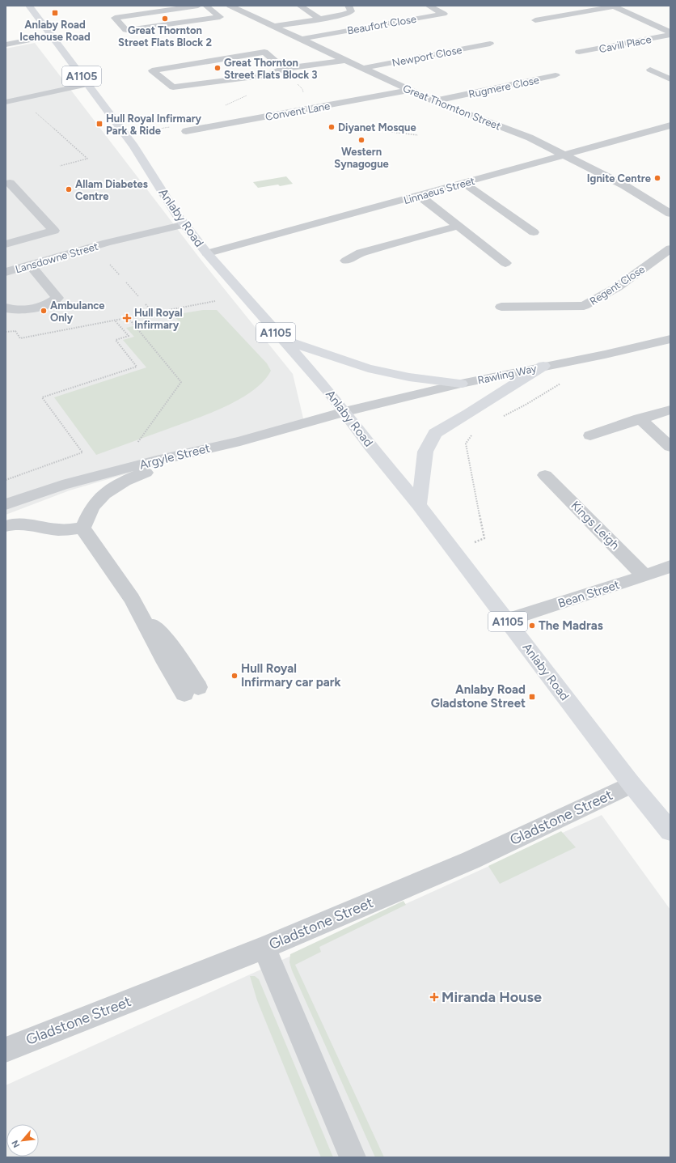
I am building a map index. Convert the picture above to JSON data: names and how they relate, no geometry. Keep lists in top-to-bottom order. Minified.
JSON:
{"streets":{"main road":["A1105","Anlaby Road"],"street":["Beaufort Close","Cavill Place","Newport Close","Rugmere Close","Great Thornton Street","Convent Lane","Linnaeus Street","Lansdowne Street","Regent Close","Rawling Way","Argyle Street","Kings Leigh","Bean Street","Gladstone Street"]},"crossings":[["Beaufort Close","Great Thornton Street"],["Newport Close","Great Thornton Street"],["Rugmere Close","Great Thornton Street"],["Great Thornton Street","Convent Lane"],["Great Thornton Street","Linnaeus Street"],["Linnaeus Street","Anlaby Road"],["Anlaby Road","Lansdowne Street"],["Anlaby Road","Rawling Way"],["Anlaby Road","Argyle Street"],["Anlaby Road","Bean Street"],["Anlaby Road","Gladstone Street"],["Rawling Way","Argyle Street"],["Kings Leigh","Bean Street"]],"places":{"transit":["Anlaby Road Icehouse Road","Hull Royal Infirmary Park & Ride","Anlaby Road Gladstone Street"],"other":["Great Thornton Street Flats Block 2","Great Thornton Street Flats Block 3","Diyanet Mosque","Western Synagogue","Ignite Centre","Allam Diabetes Centre","Ambulance Only","The Madras","Hull Royal Infirmary car park"],"health":["Hull Royal Infirmary","Miranda House"]},"north":"bottom left"}
